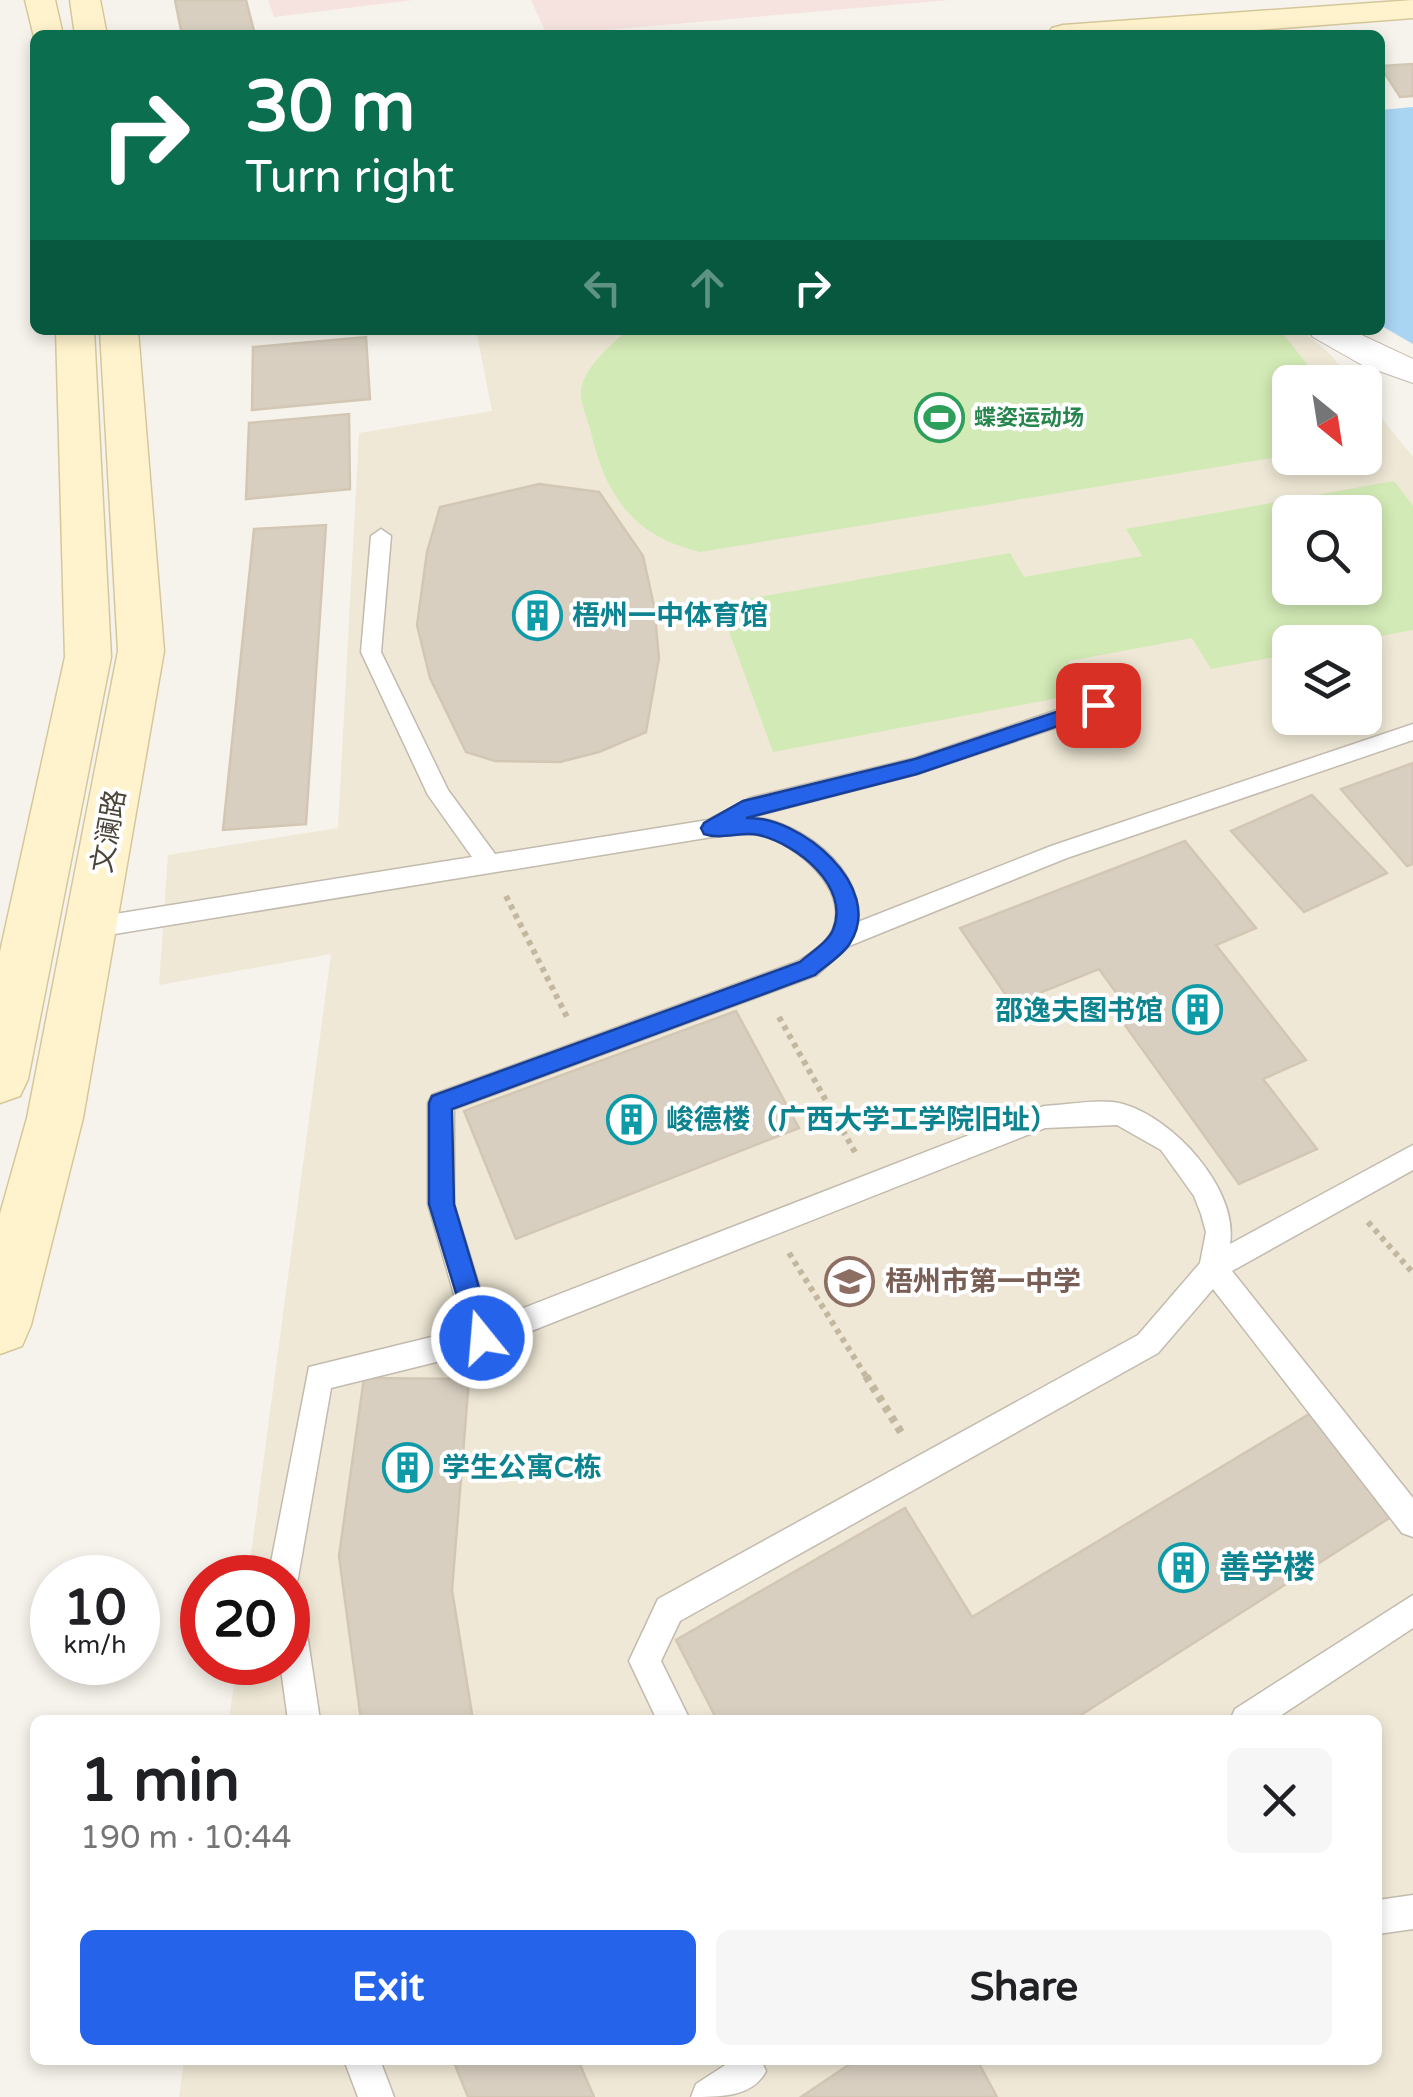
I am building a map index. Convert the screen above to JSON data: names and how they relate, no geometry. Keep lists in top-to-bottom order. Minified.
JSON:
{"streets":{"main road":["文澜路"]},"places":{"sports":["蝶姿运动场"],"building":["梧州一中体育馆","邵逸夫图书馆","峻德楼（广西大学工学院旧址）","学生公寓C栋","善学楼"],"school or university":["梧州市第一中学"]},"north":"bottom right","page":{"turn":["30 m","Turn right"],"speed":"10 km/h","limit":"20","heading":["1 min","190 m · 10:44"],"buttons":["Exit","Share"]}}
